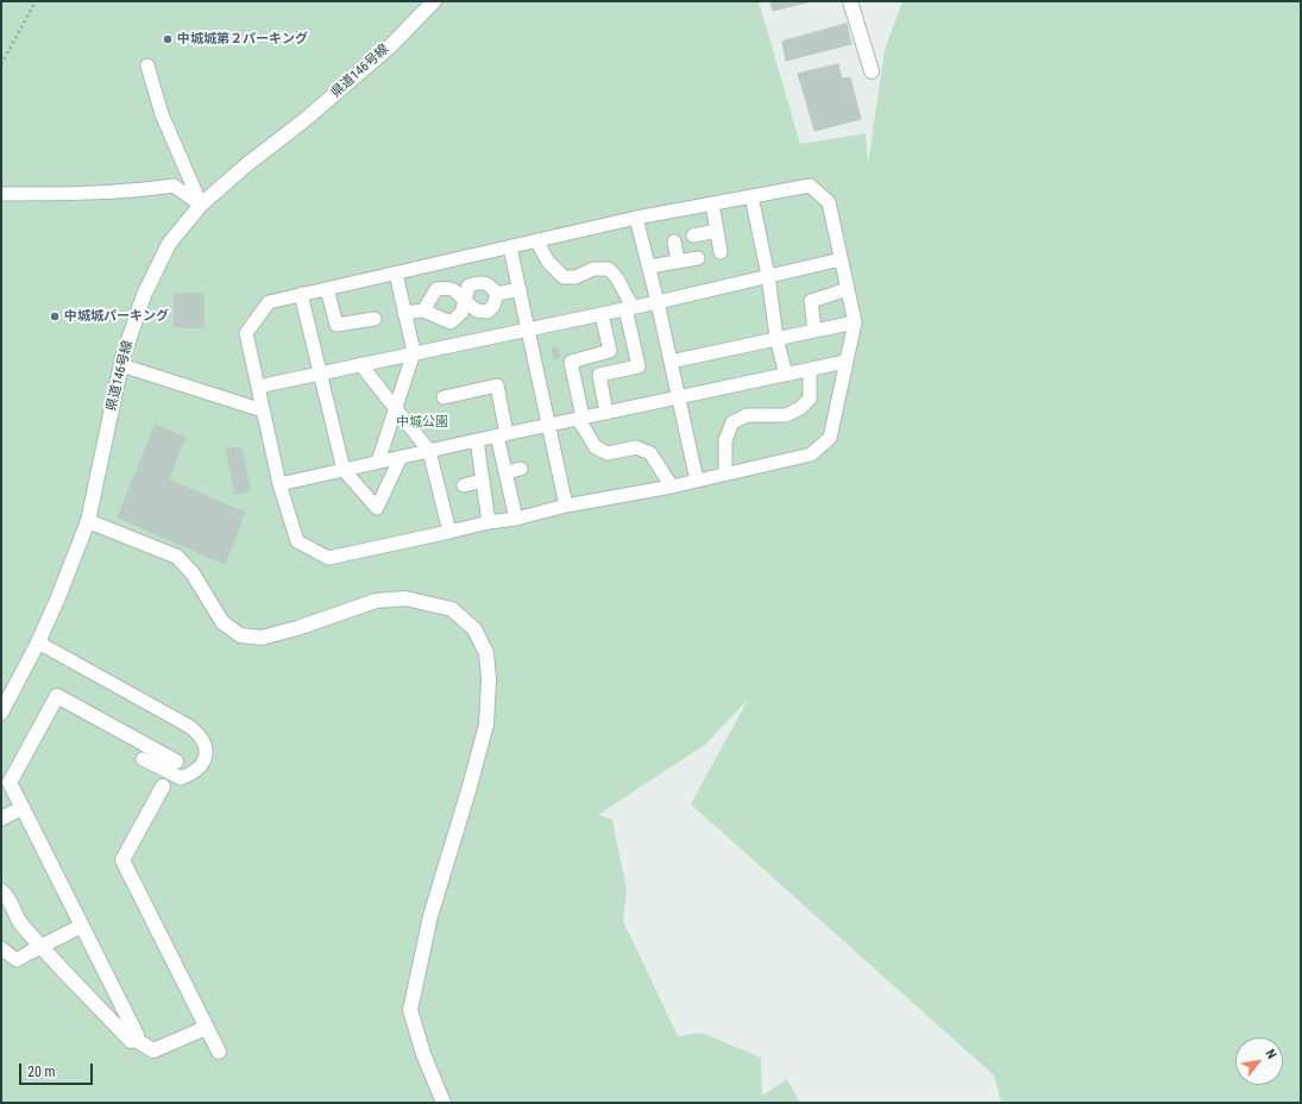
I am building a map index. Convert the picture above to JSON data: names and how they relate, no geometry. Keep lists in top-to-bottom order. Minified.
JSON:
{"streets":{"street":["県道146号線"]},"parks":["中城公園"],"places":["中城城第２パーキング","中城城パーキング"],"scale_bar":"20 m","north":"top right"}
